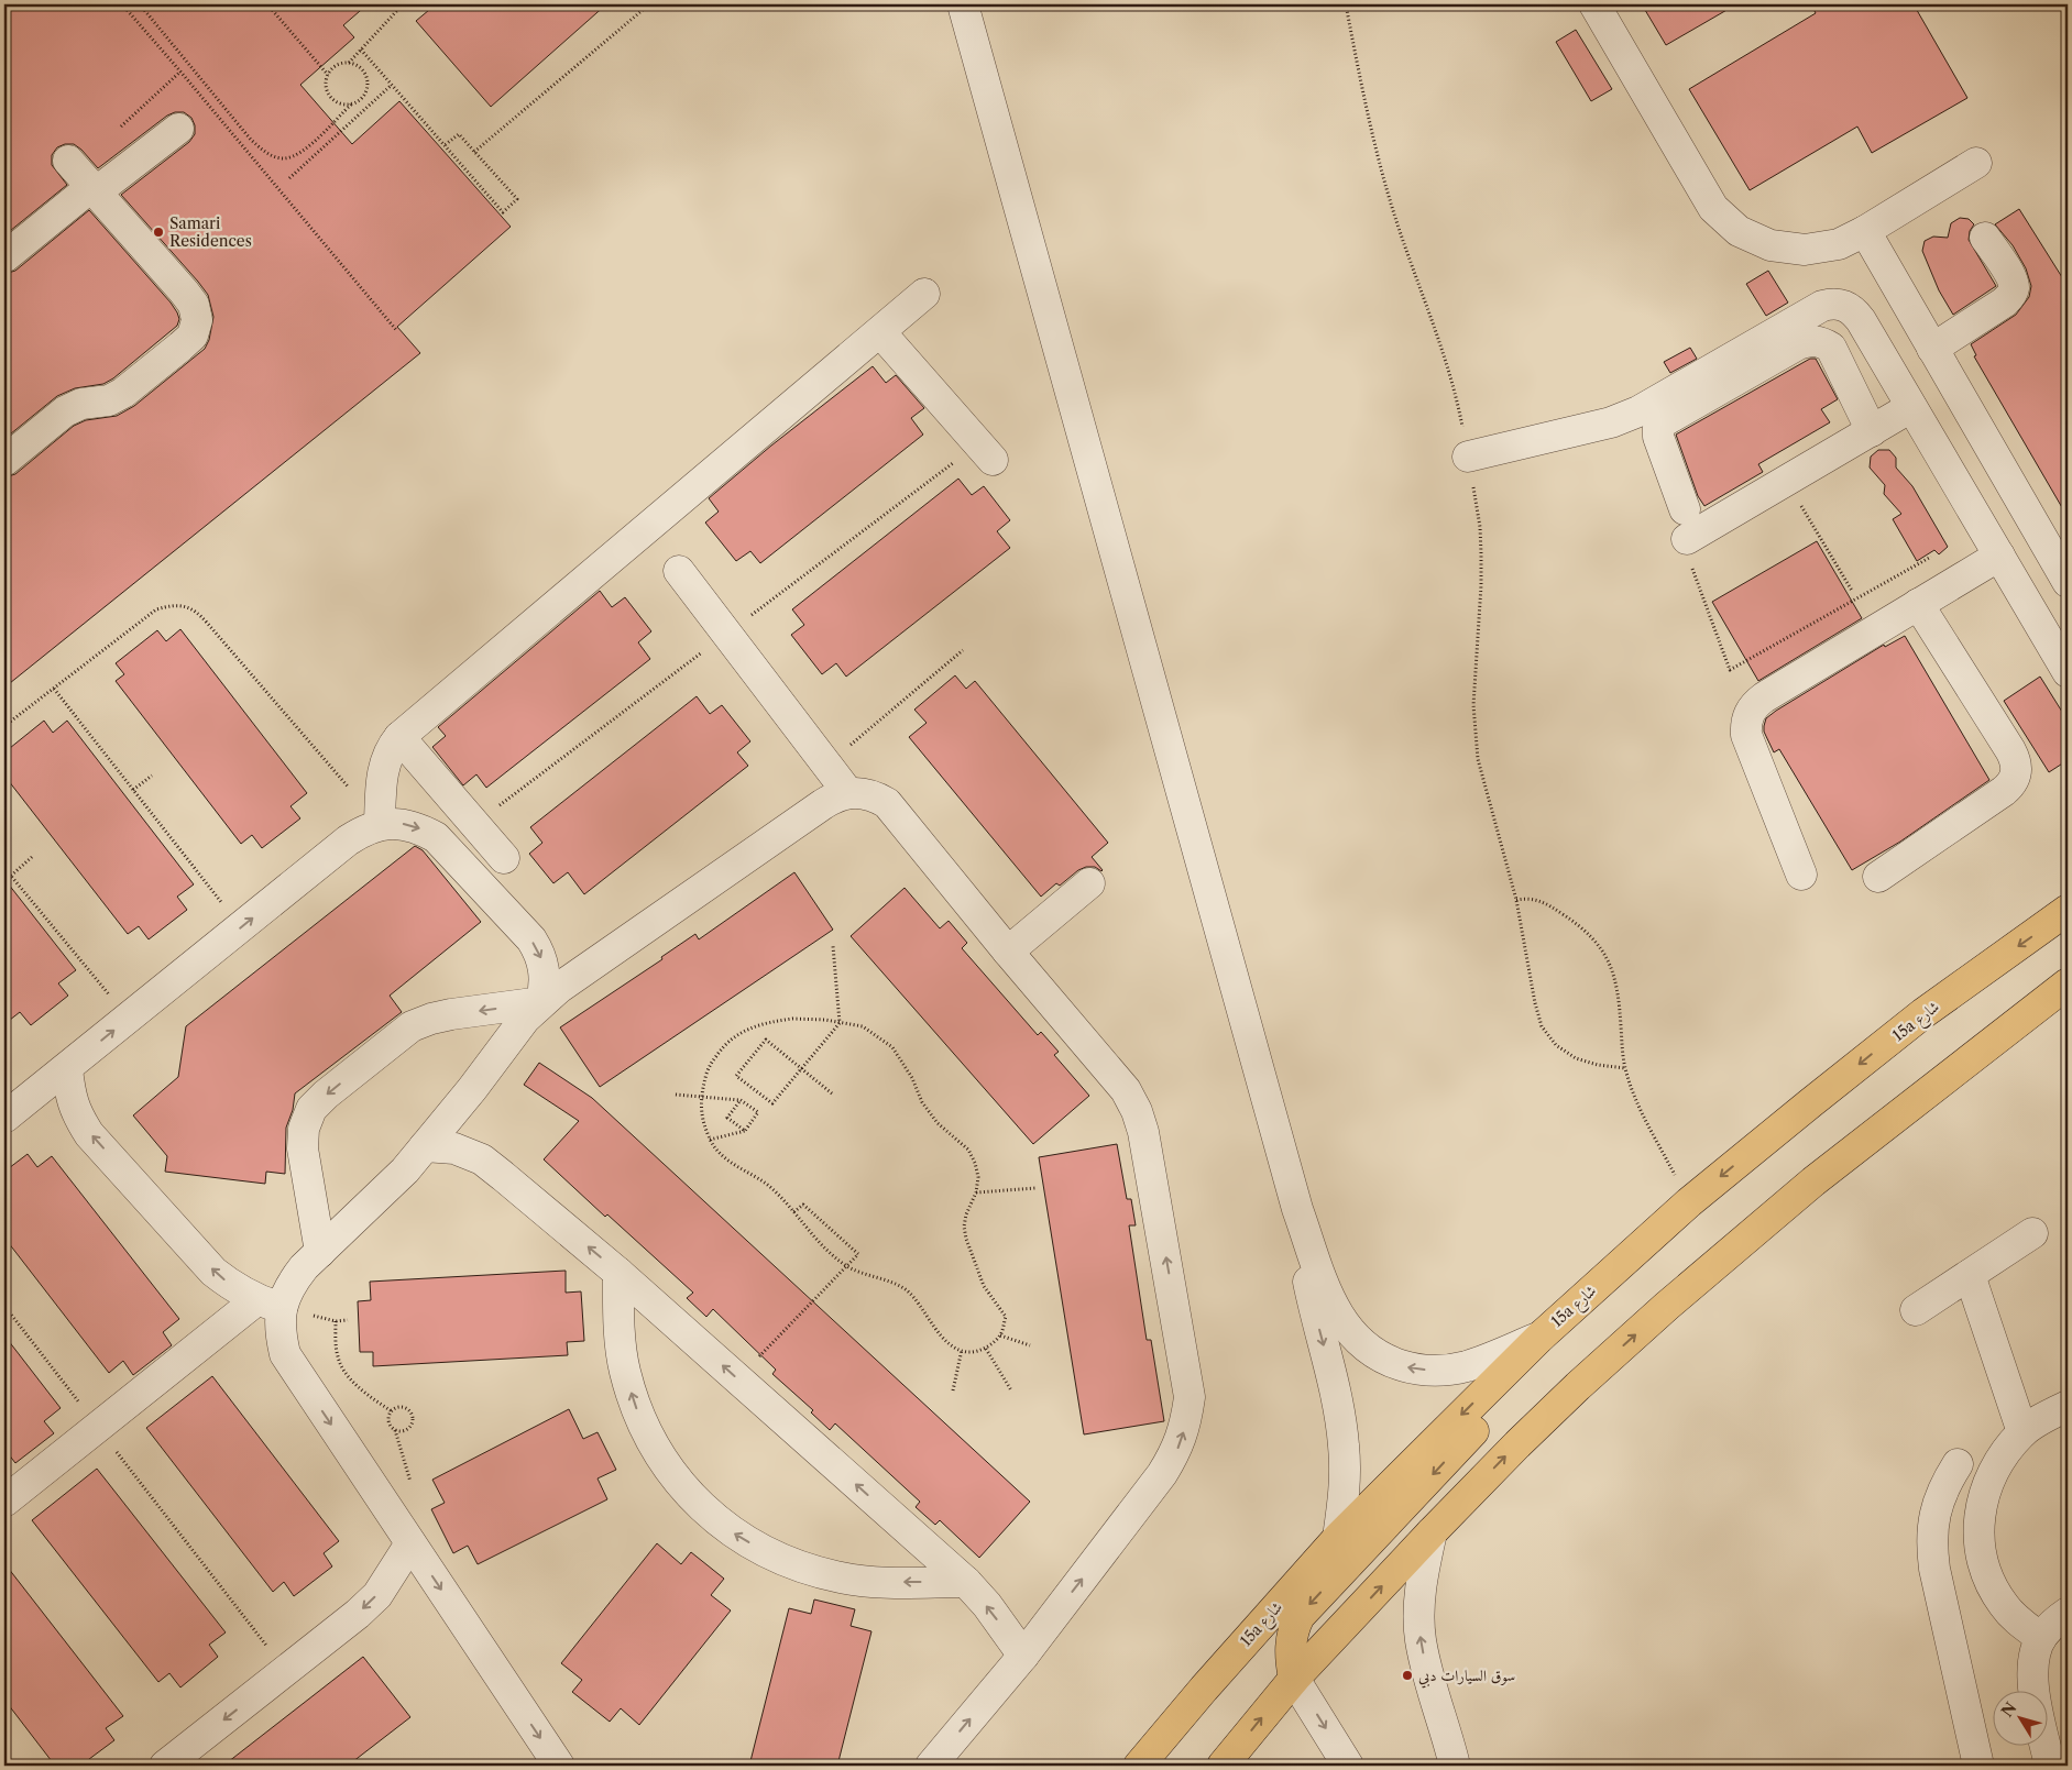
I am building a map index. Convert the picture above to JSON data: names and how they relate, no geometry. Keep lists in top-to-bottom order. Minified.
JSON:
{"streets":{"main road":["15a شارع"]},"places":["Samari Residences","سوق السيارات دبي"],"north":"top left"}
